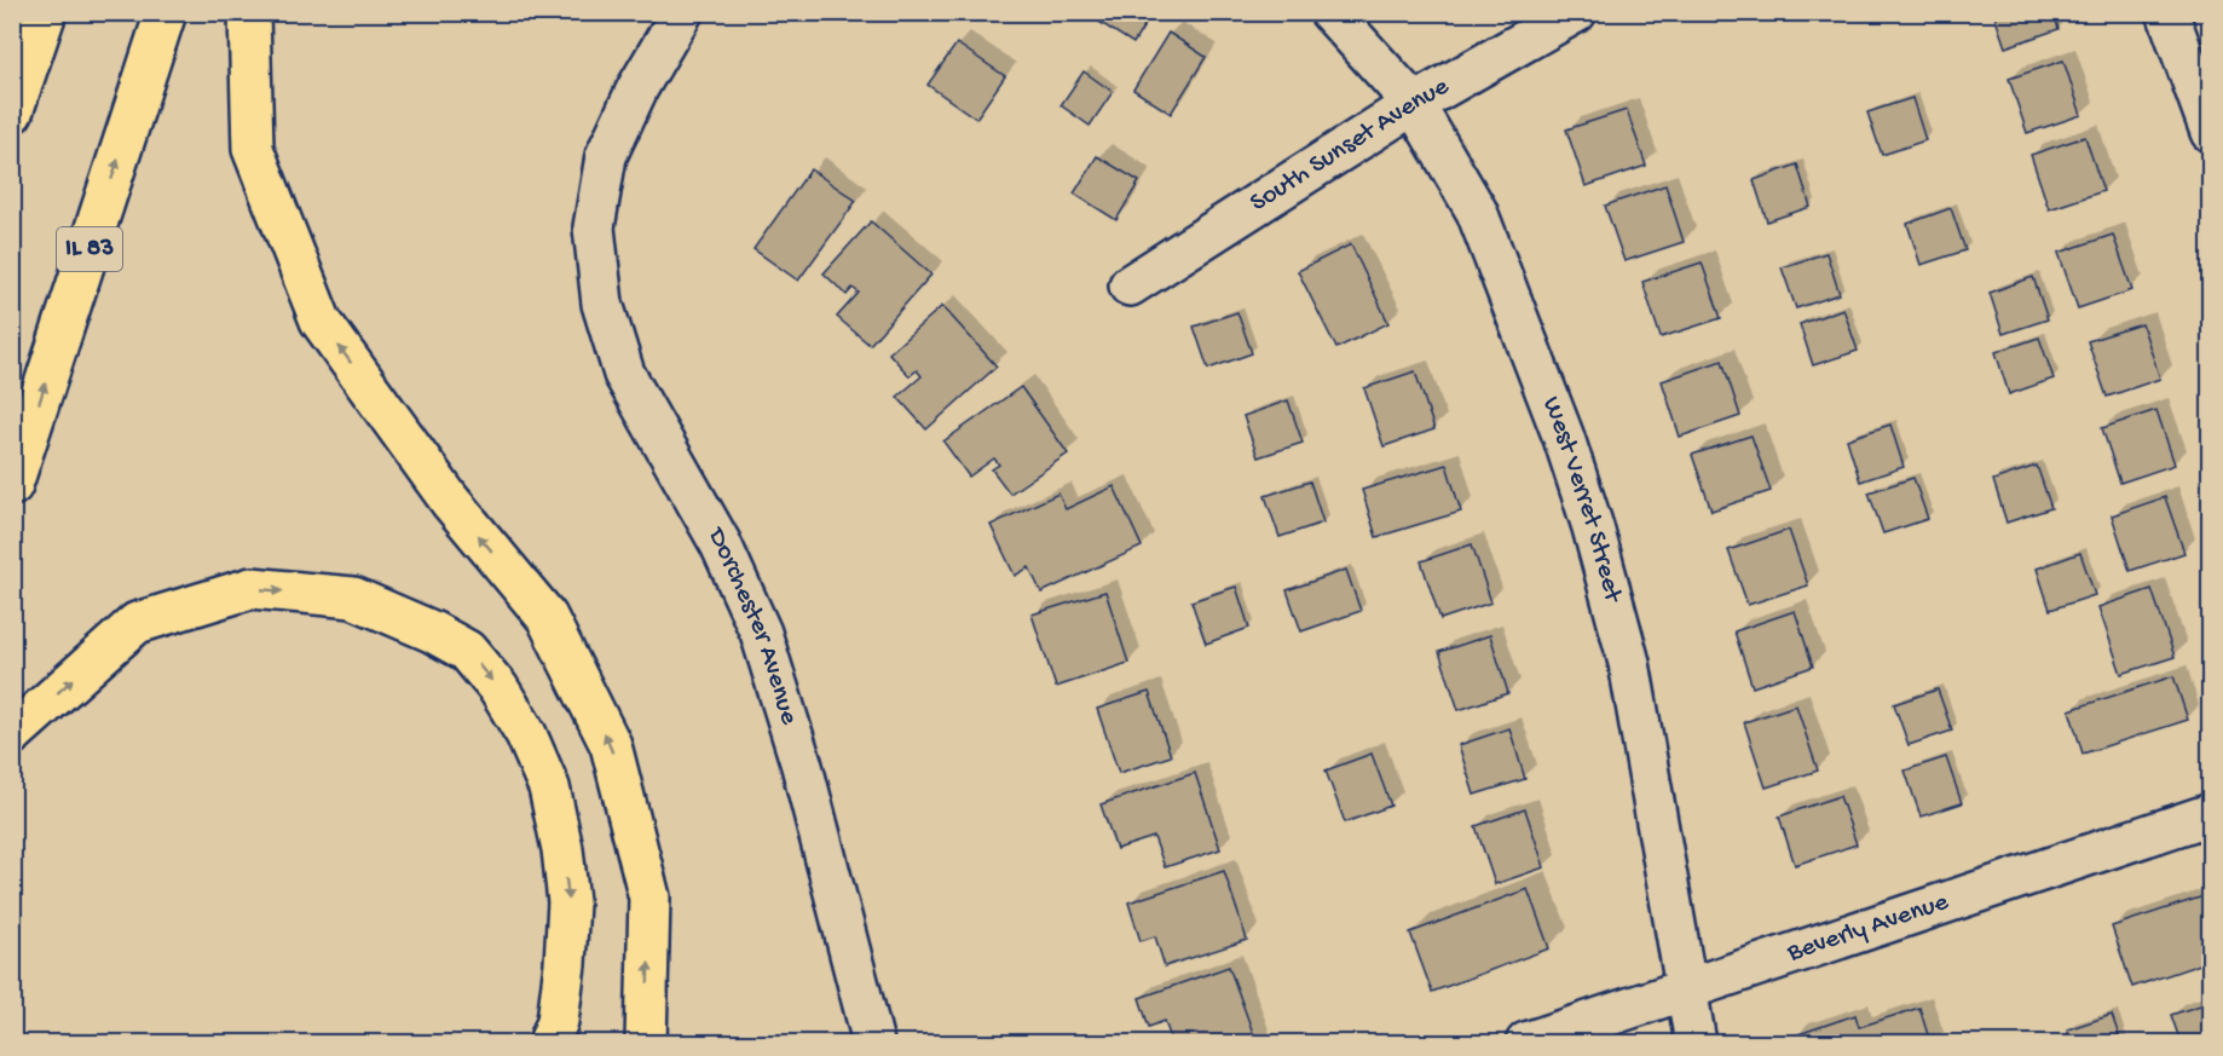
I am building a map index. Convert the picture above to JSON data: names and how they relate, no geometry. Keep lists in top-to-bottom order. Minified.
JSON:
{"streets":{"highway":["IL 83"],"street":["South Sunset Avenue","West Verret Street","Dorchester Avenue","Beverly Avenue"]},"crossings":[["South Sunset Avenue","West Verret Street"],["West Verret Street","Beverly Avenue"]]}
